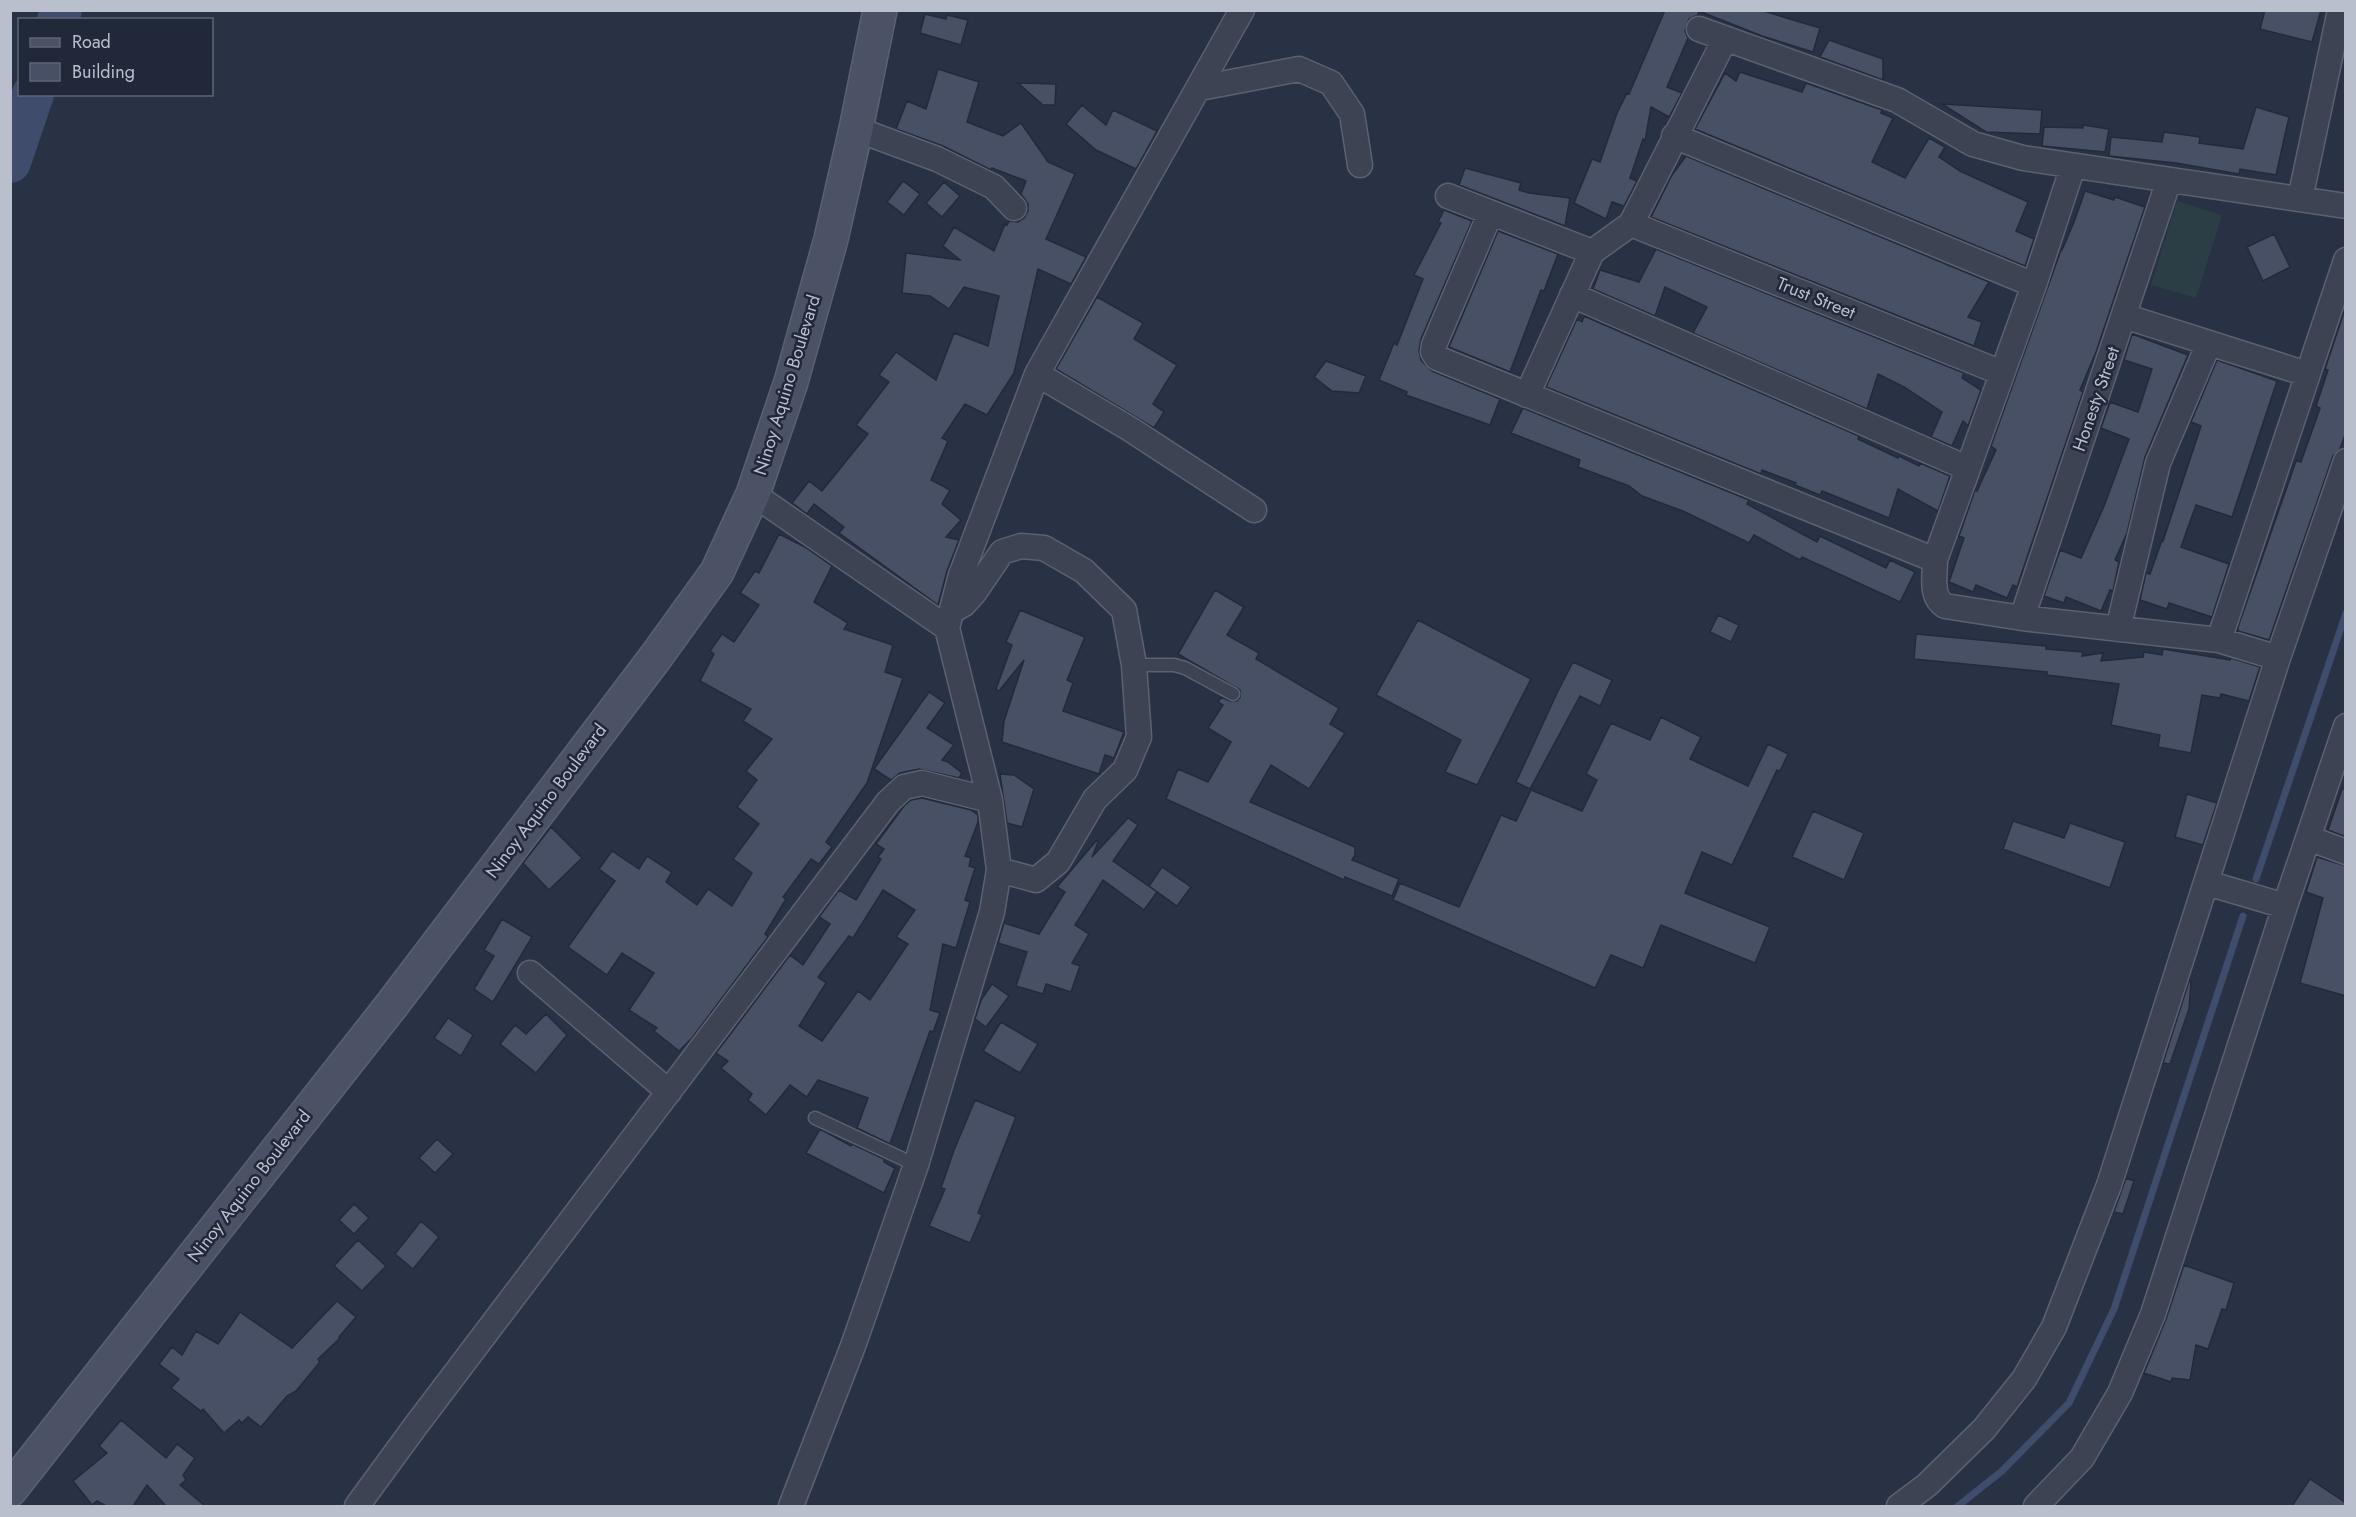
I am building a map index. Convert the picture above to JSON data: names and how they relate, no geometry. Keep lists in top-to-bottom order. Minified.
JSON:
{"streets":{"main road":["Ninoy Aquino Boulevard"],"street":["Trust Street","Honesty Street"]},"legend":["Road","Building"]}
